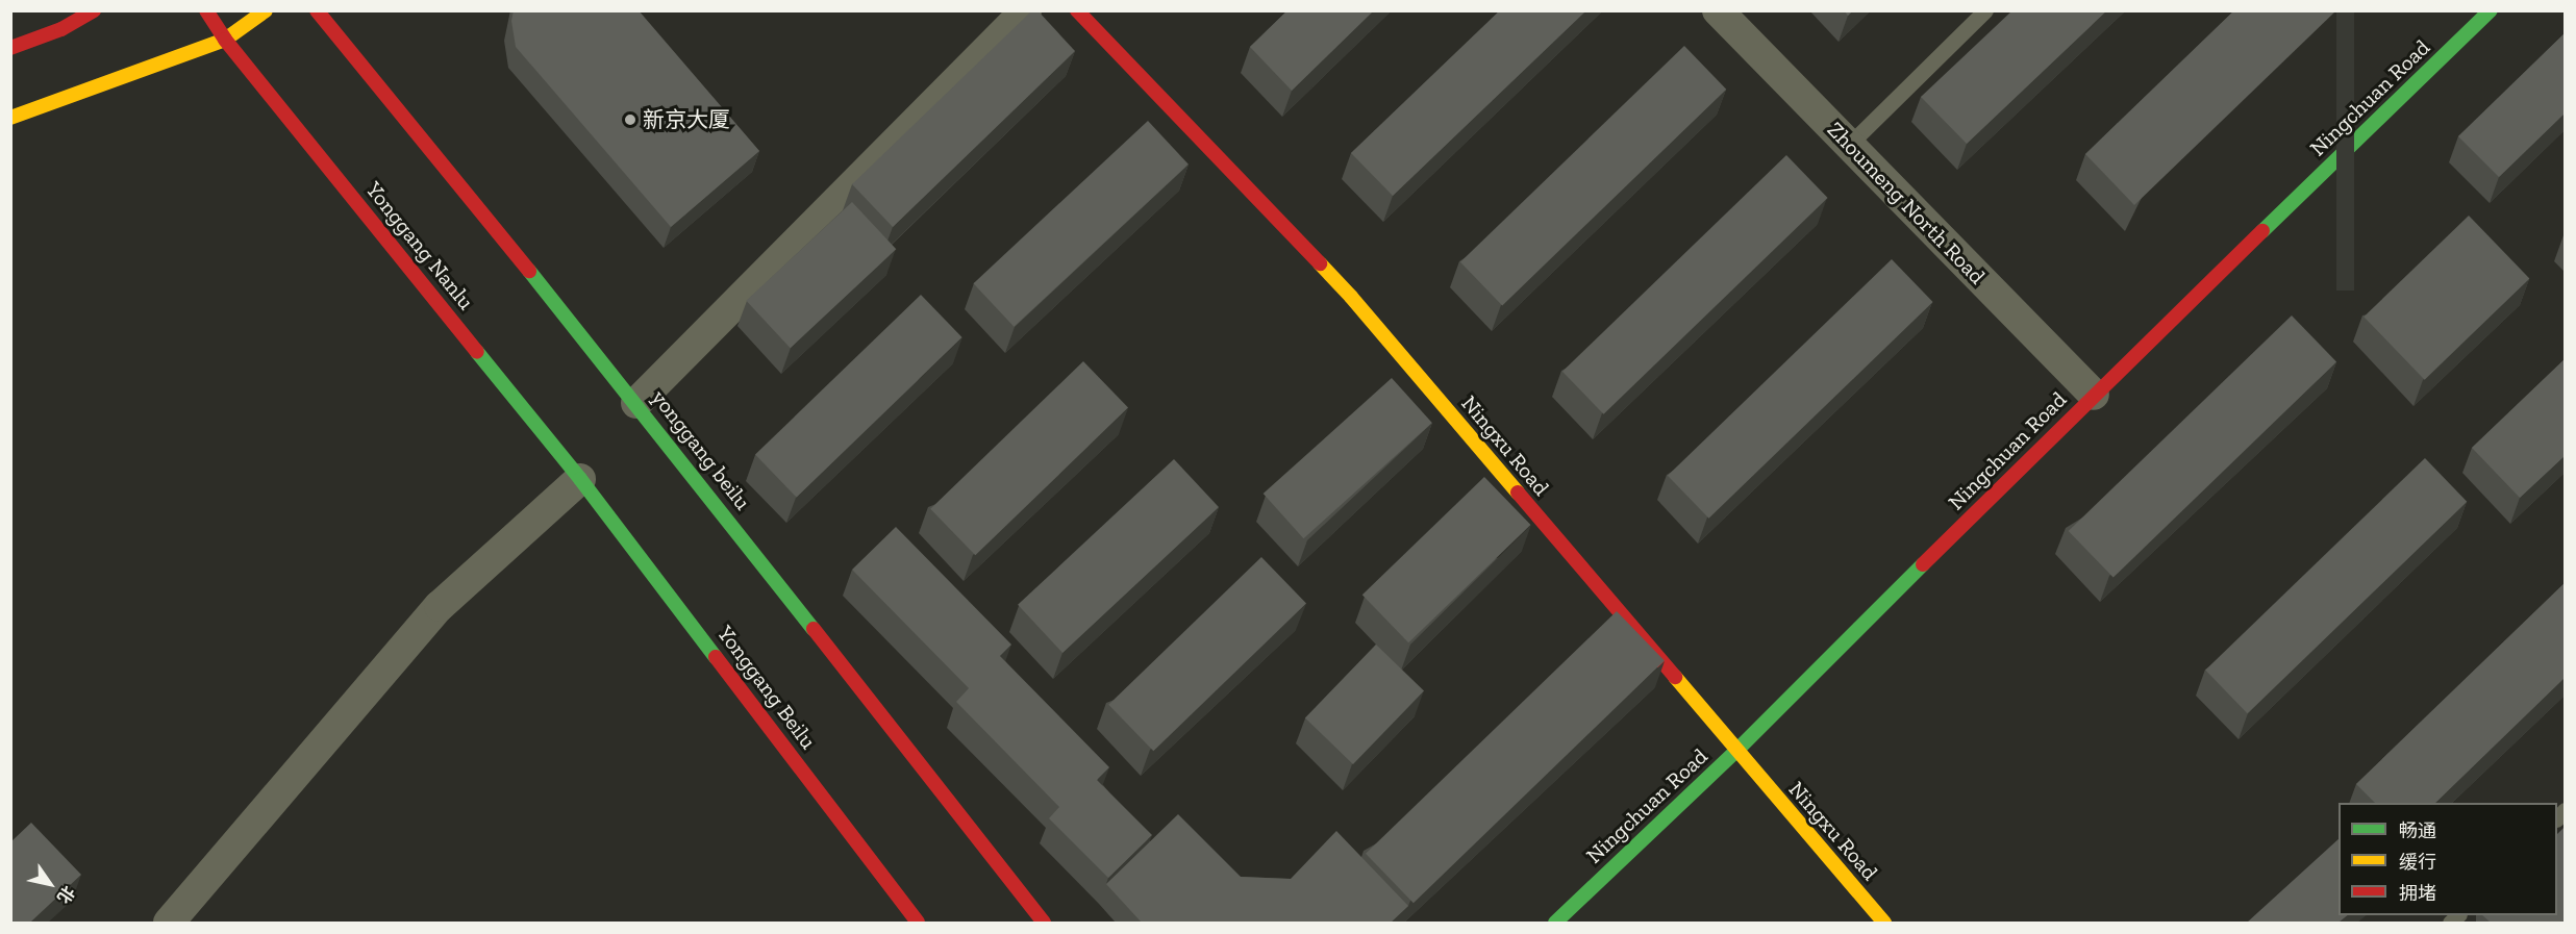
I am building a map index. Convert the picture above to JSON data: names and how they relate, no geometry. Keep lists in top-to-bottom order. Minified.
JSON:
{"streets":{"main road":["Ningchuan Road","Yonggang Nanlu","Ningxu Road","yonggang beilu","Yonggang Beilu"],"street":["Zhoumeng North Road"]},"crossings":[["Ningchuan Road","Zhoumeng North Road"],["Ningchuan Road","Ningxu Road"],["Yonggang Nanlu","Yonggang Beilu"]],"places":["新京大厦"],"legend":["畅通","缓行","拥堵"],"north":"bottom right"}
